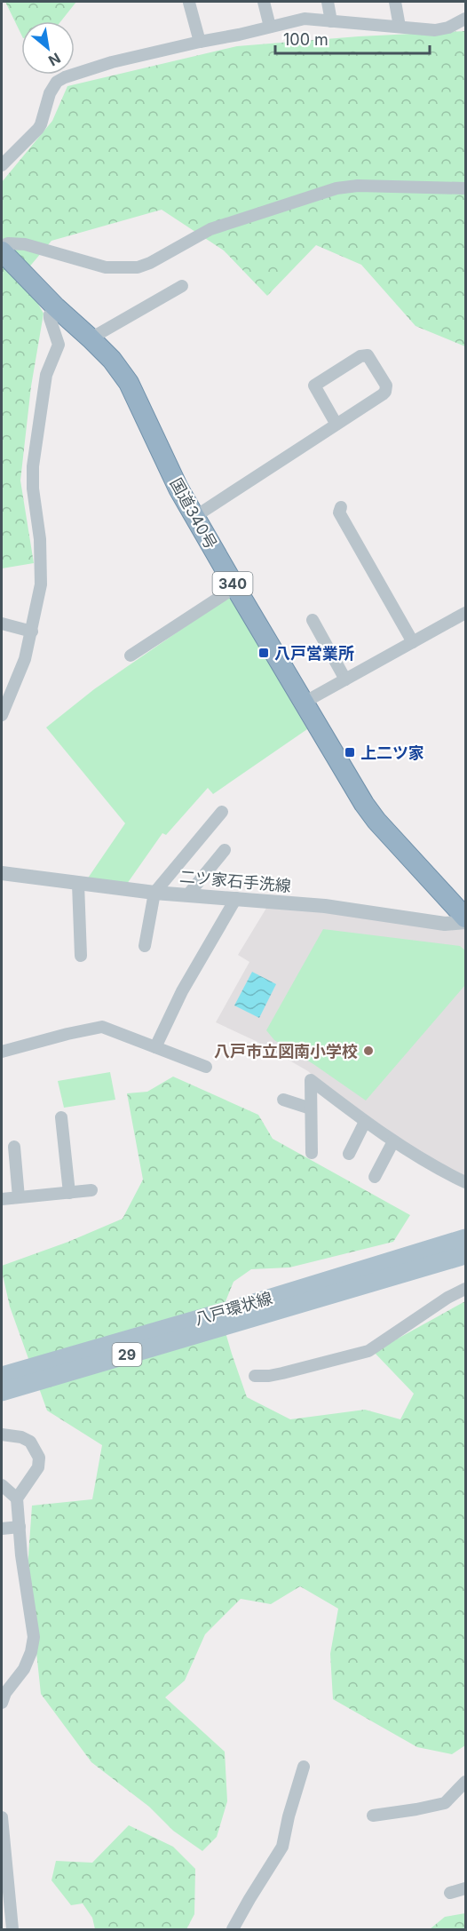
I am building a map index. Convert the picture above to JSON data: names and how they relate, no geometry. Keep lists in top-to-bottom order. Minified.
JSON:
{"streets":{"highway":["国道340号","340"],"main road":["八戸環状線","29"],"street":["二ツ家石手洗線"]},"places":{"transit":["八戸営業所","上二ツ家"],"other":["八戸市立図南小学校"]},"scale_bar":"100 m","north":"bottom right"}
